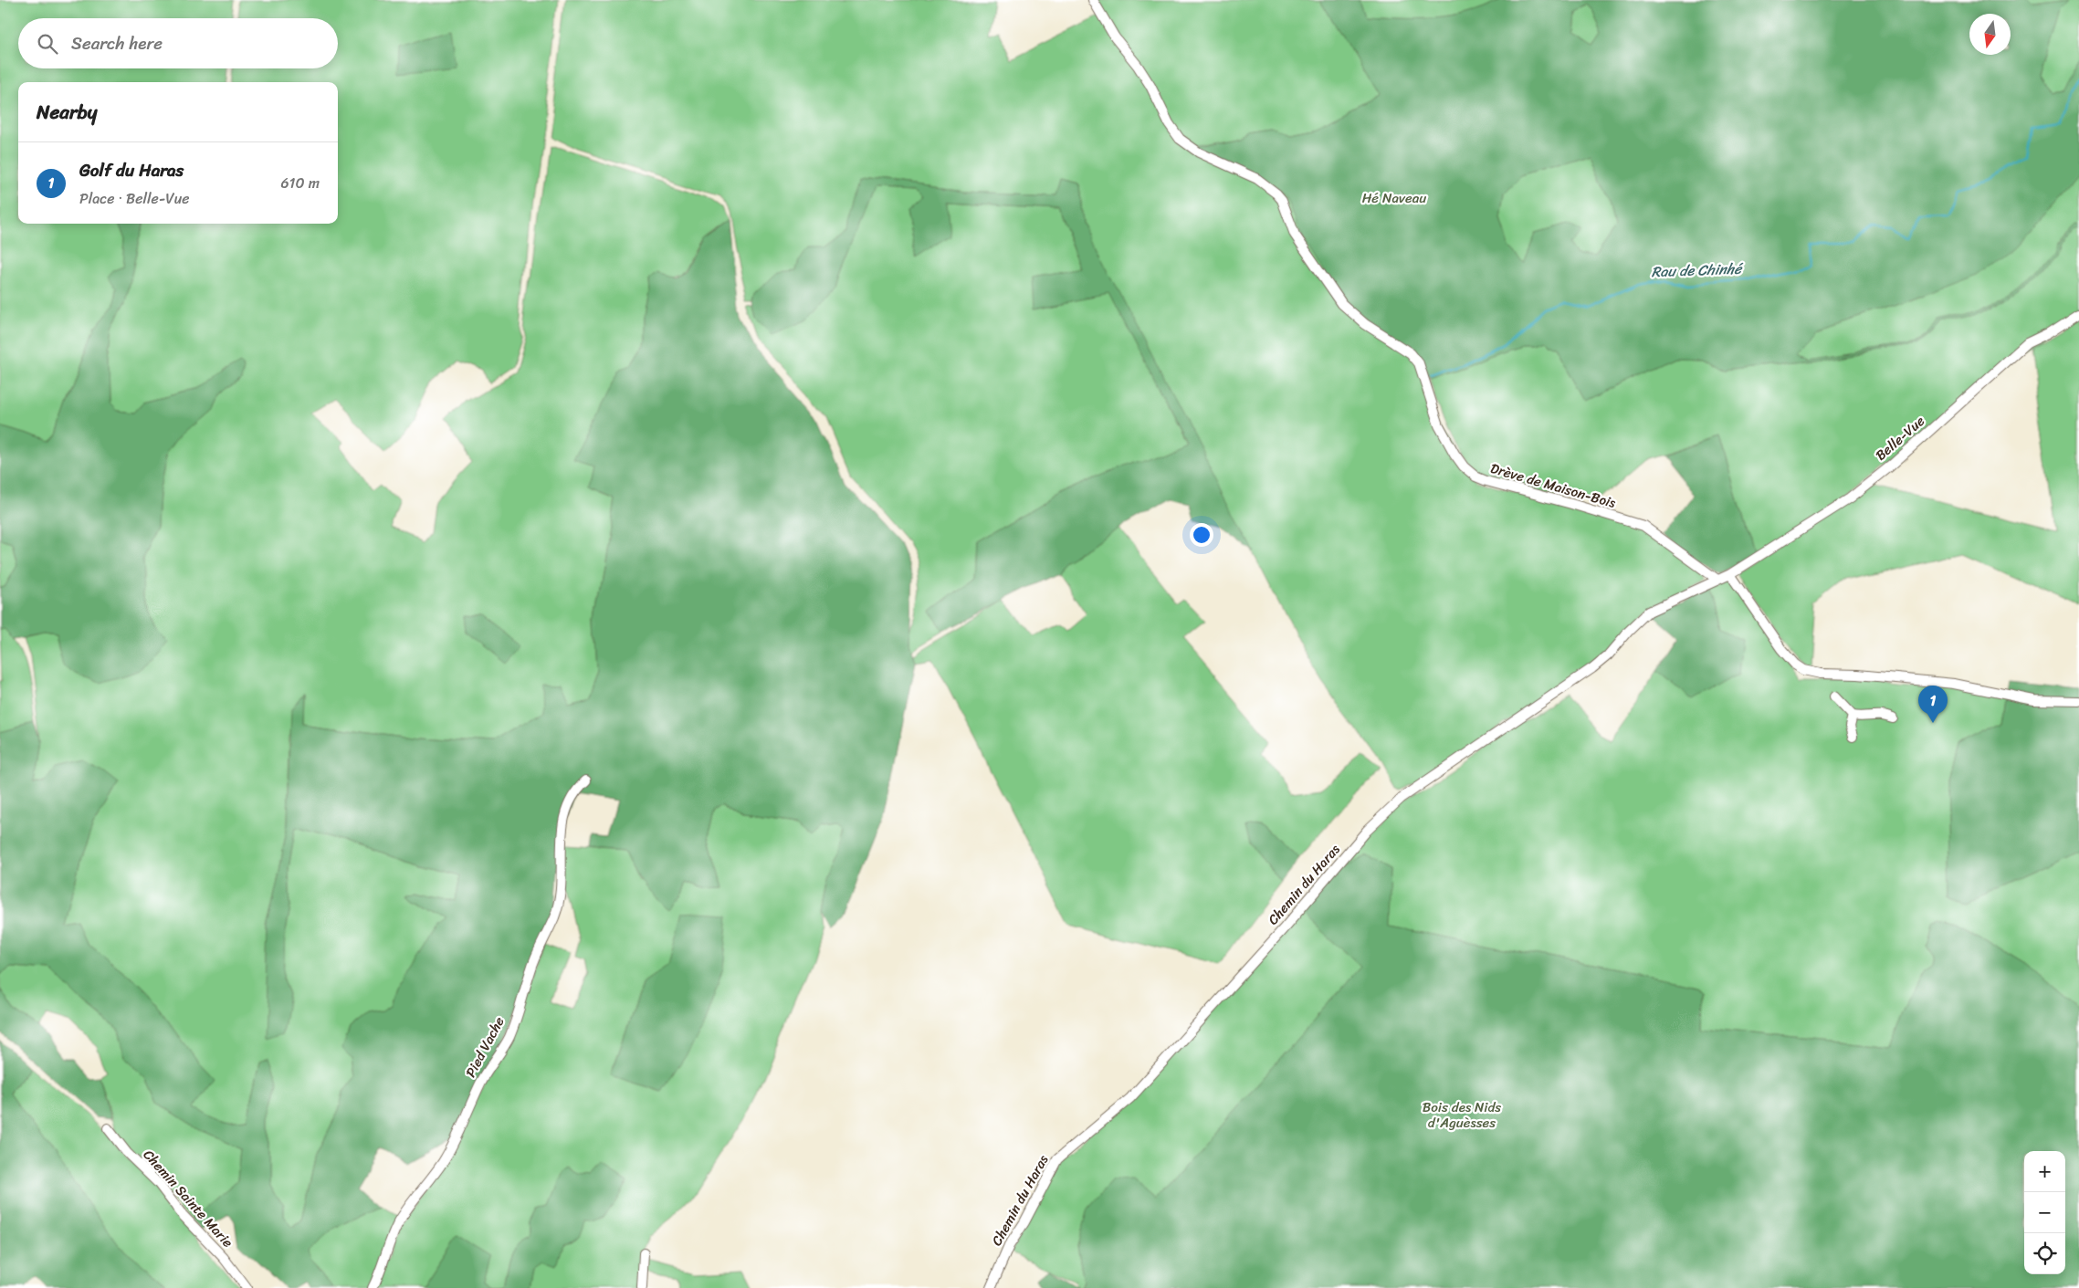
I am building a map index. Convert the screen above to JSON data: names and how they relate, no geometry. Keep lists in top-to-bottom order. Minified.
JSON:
{"streets":{"street":["Belle-Vue","Drève de Maison-Bois","Chemin du Haras","Pied Vache","Chemin Sainte Marie"]},"crossings":[["Belle-Vue","Drève de Maison-Bois"],["Belle-Vue","Chemin du Haras"],["Drève de Maison-Bois","Chemin du Haras"]],"water":["Rau de Chinhé"],"parks":["Hé Naveau","Bois des Nids d'Aguèsses"],"north":"bottom","page":{"search":"Search here","heading":"Nearby","list":[{"mark":"1","name":"Golf du Haras","note":"Place · Belle-Vue","value":"610 m"}],"pins":"1","map_buttons":["+","−"]}}
